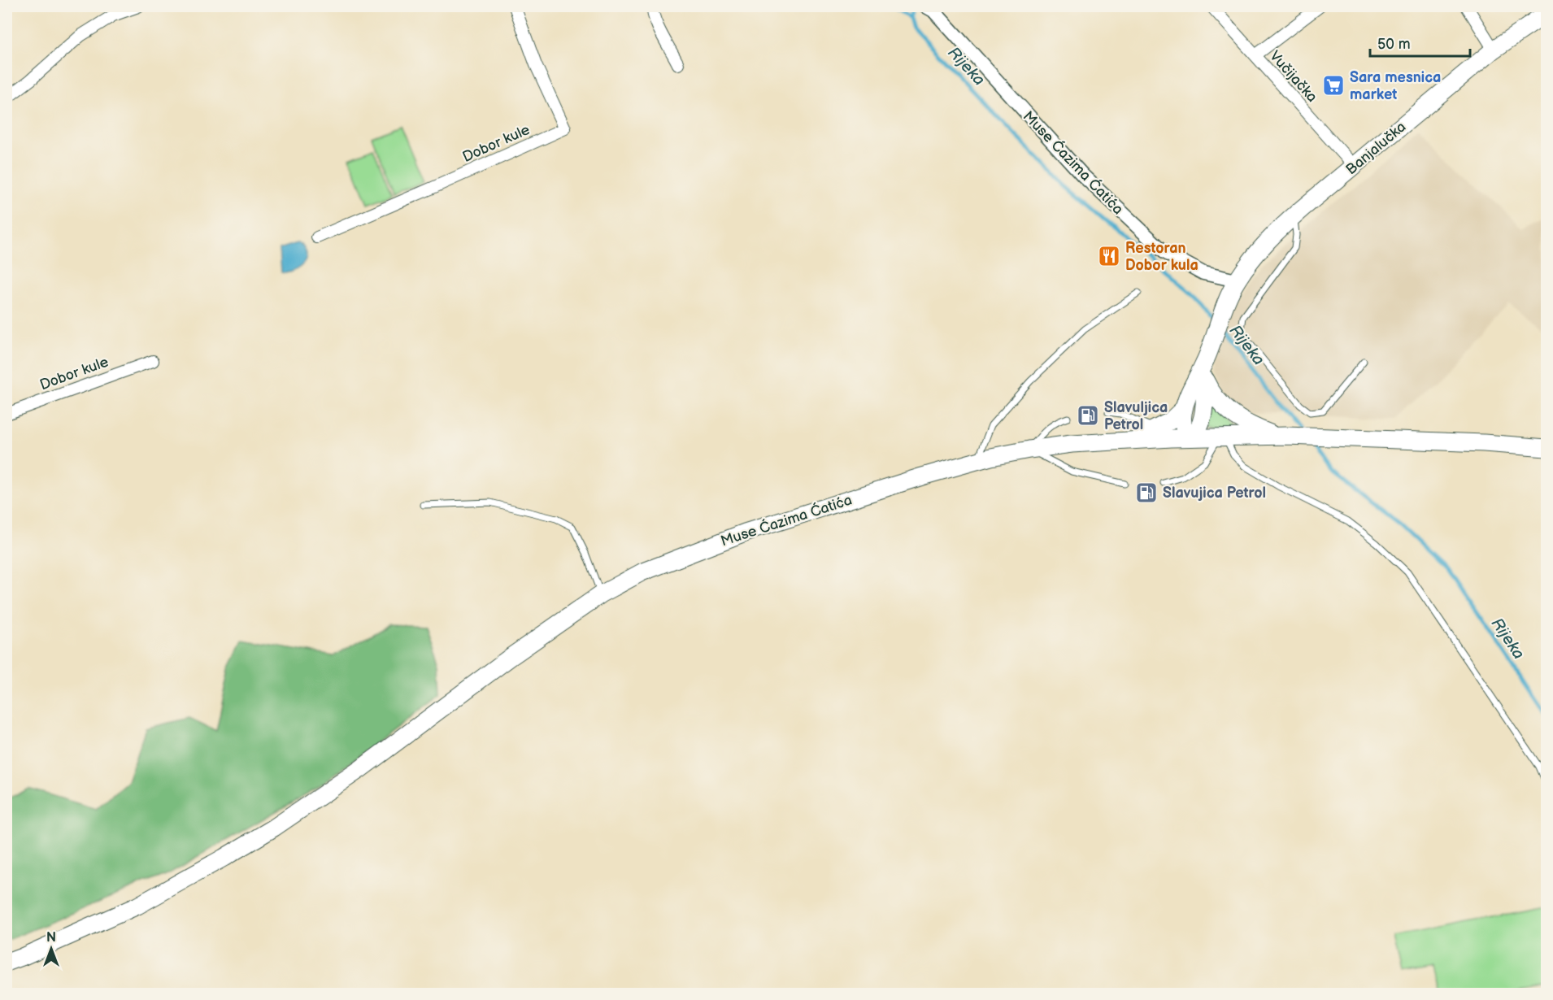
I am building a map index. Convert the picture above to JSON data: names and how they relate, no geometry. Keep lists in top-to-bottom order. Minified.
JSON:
{"streets":{"main road":["Banjalučka","Muse Ćazima Ćatića"],"street":["Vučijačka","Dobor kule"]},"crossings":[["Vučijačka","Banjalučka"],["Banjalučka","Muse Ćazima Ćatića"]],"water":["Rijeka"],"places":{"supermarket":["Sara mesnica market"],"restaurant":["Restoran Dobor kula"],"fuel station":["Slavuljica Petrol","Slavujica Petrol"]},"scale_bar":"50 m","north":"top"}
